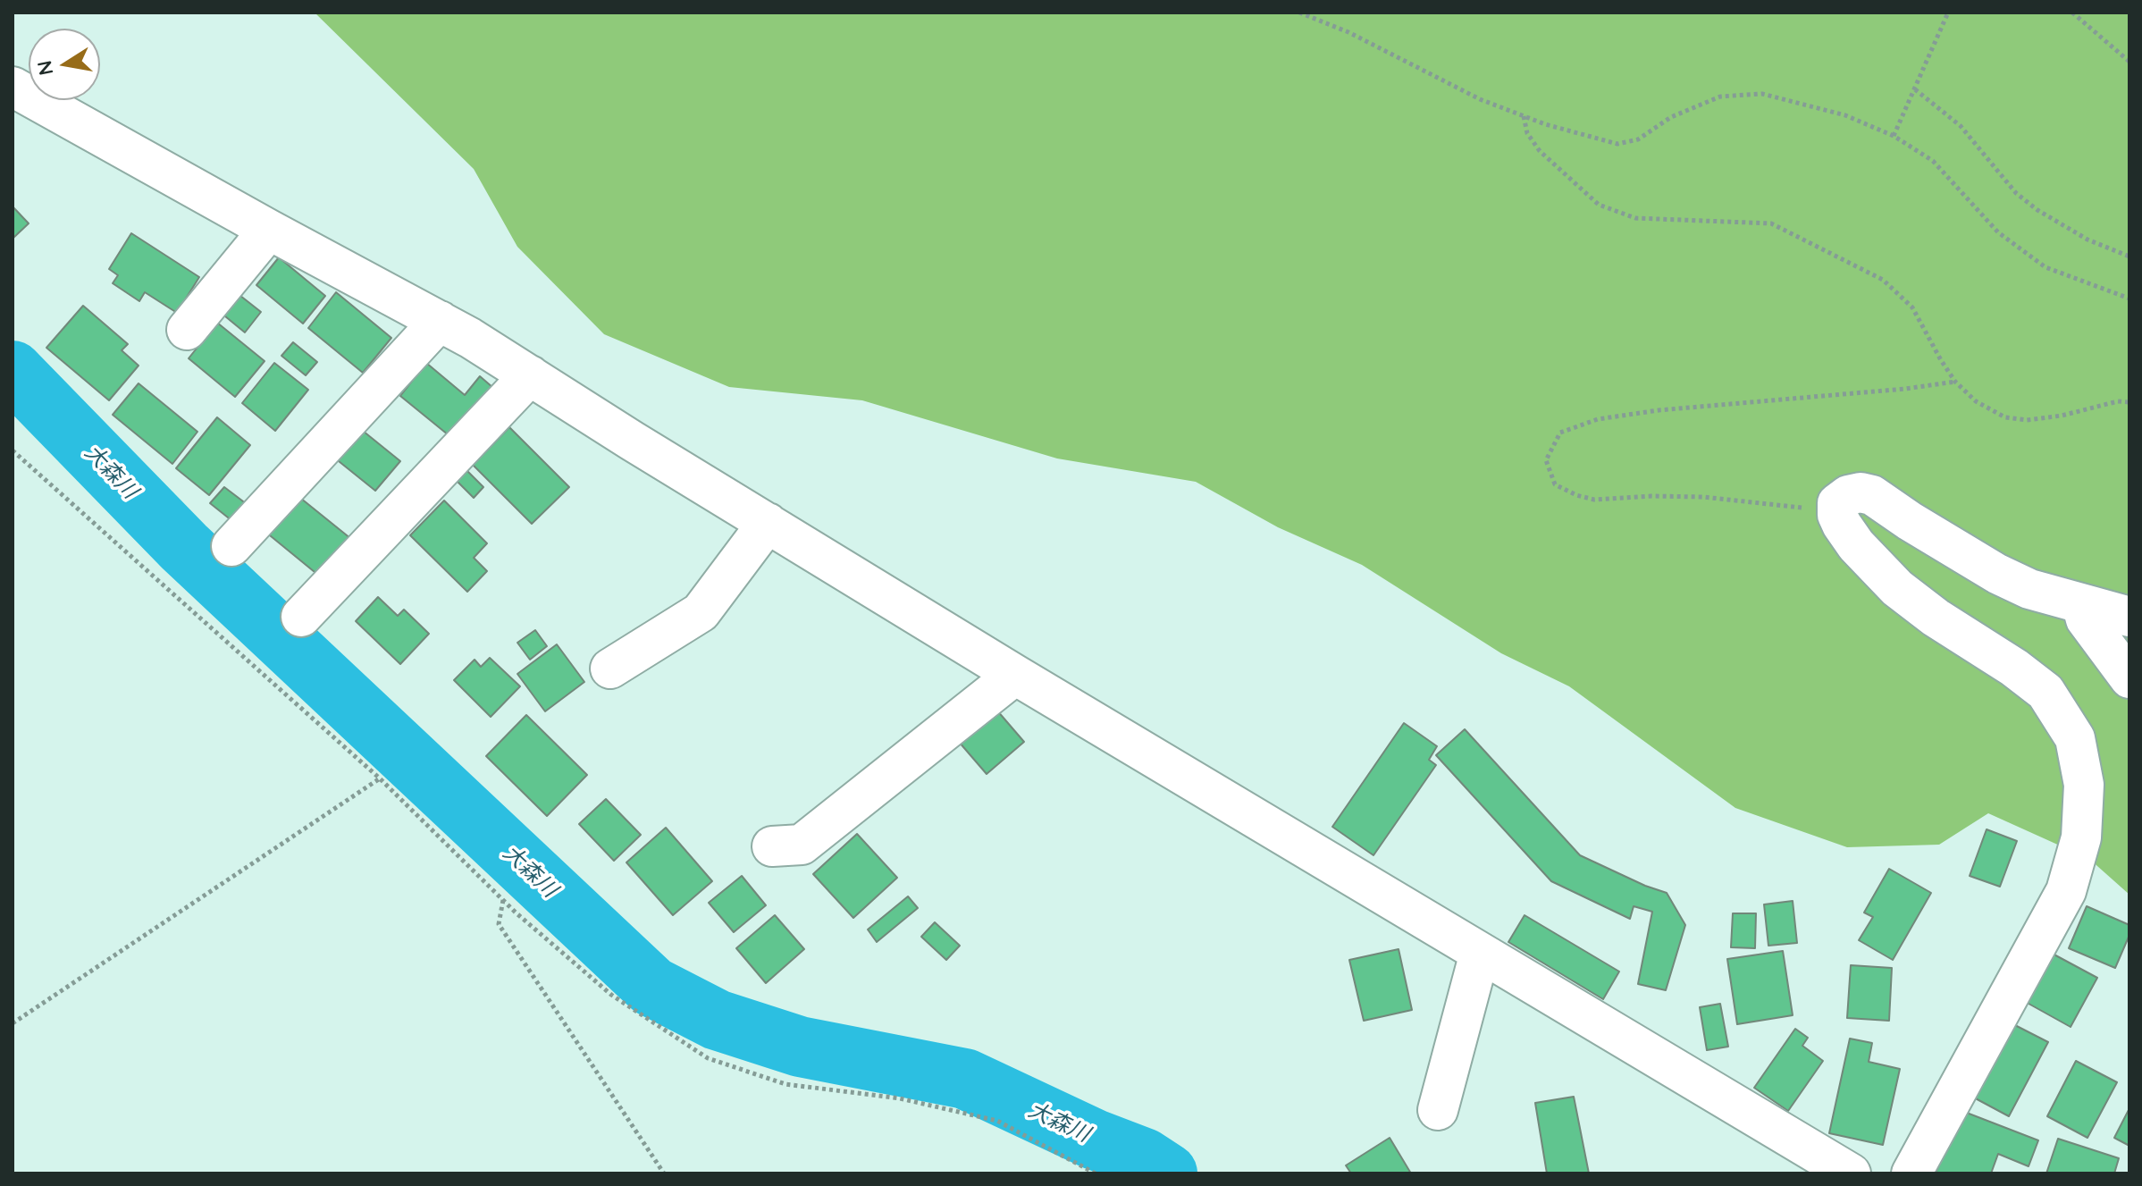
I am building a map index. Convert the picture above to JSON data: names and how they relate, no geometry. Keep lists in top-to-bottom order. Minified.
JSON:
{"water":["大森川"],"north":"left"}
